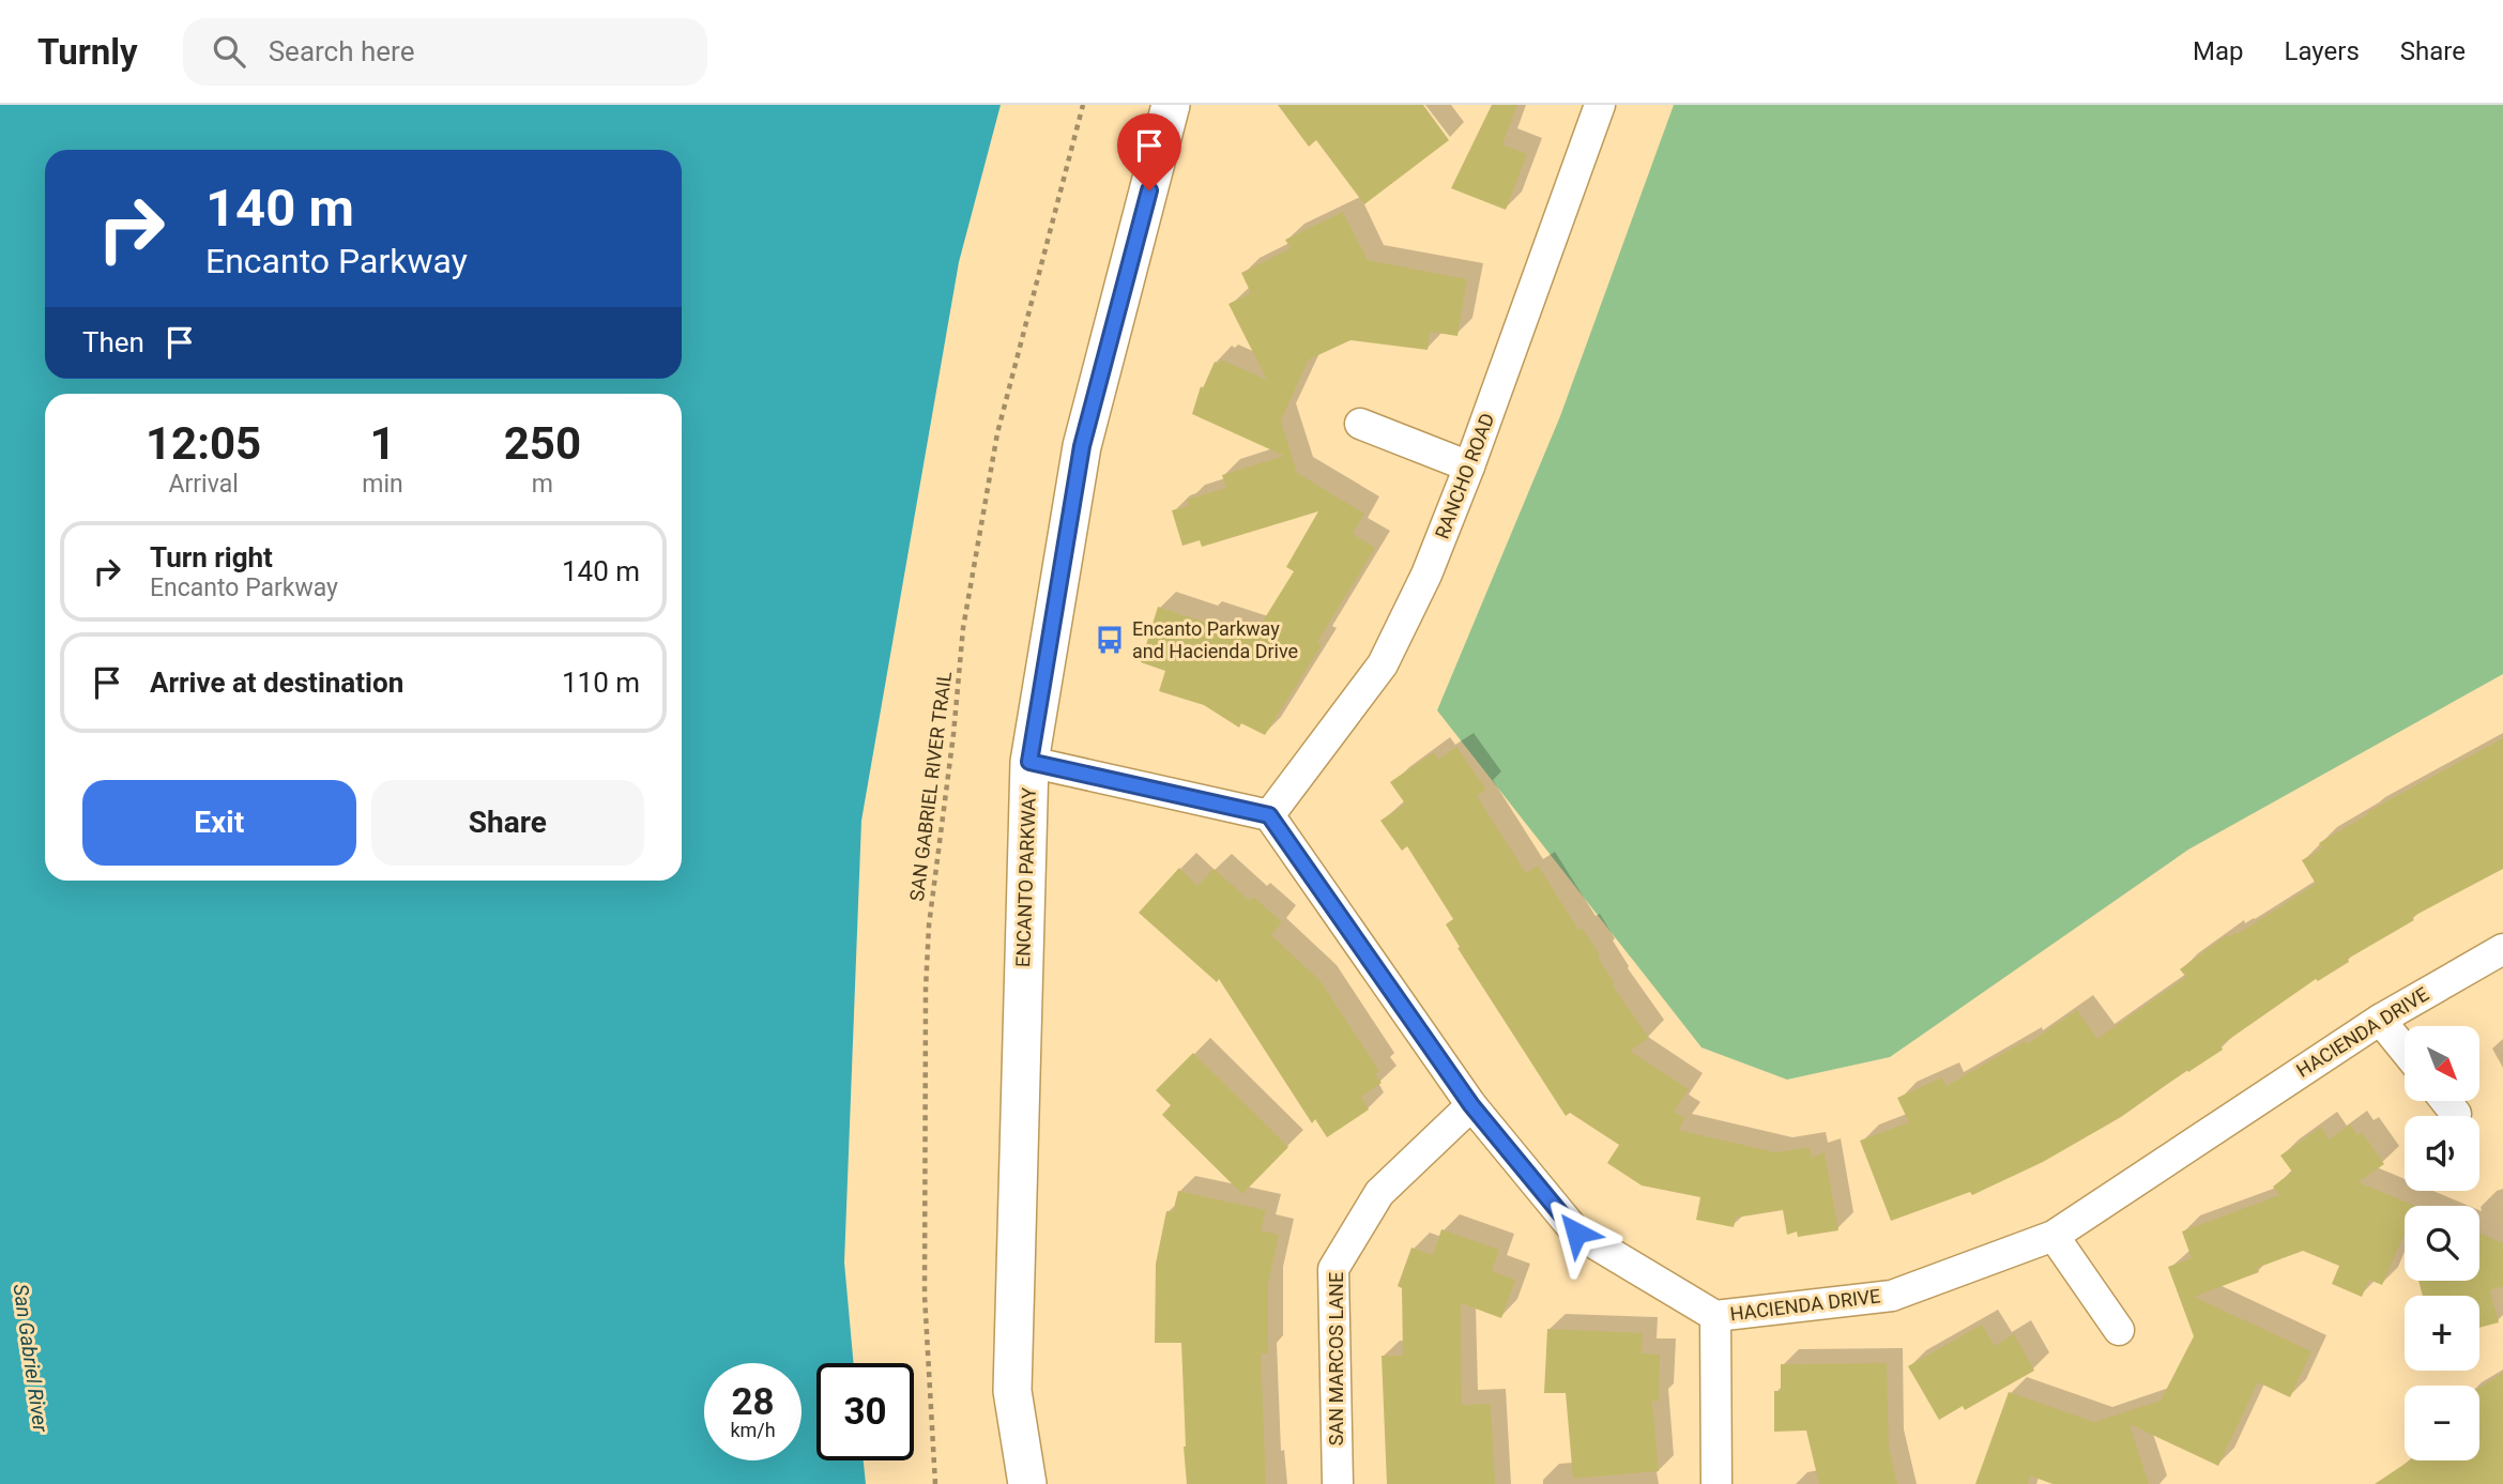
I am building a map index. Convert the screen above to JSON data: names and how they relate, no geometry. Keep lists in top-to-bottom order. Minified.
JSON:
{"streets":{"street":["RANCHO ROAD","ENCANTO PARKWAY","HACIENDA DRIVE","SAN MARCOS LANE"],"path":["SAN GABRIEL RIVER TRAIL"]},"crossings":[["RANCHO ROAD","HACIENDA DRIVE"],["HACIENDA DRIVE","SAN MARCOS LANE"]],"water":["San Gabriel River"],"places":{"bus stop":["Encanto Parkway and Hacienda Drive"]},"north":"bottom right","page":{"header":"Turnly","search":"Search here","nav":["Map","Layers","Share"],"turn":["140 m","Encanto Parkway"],"then":"Then","eta":["12:05","Arrival","1","min","250","m"],"list":[{"name":"Turn right","note":"Encanto Parkway","value":"140 m"},{"name":"Arrive at destination","value":"110 m"}],"buttons":["Exit","Share"],"map_buttons":["+","−"],"speed":"28 km/h","limit":"30"}}
